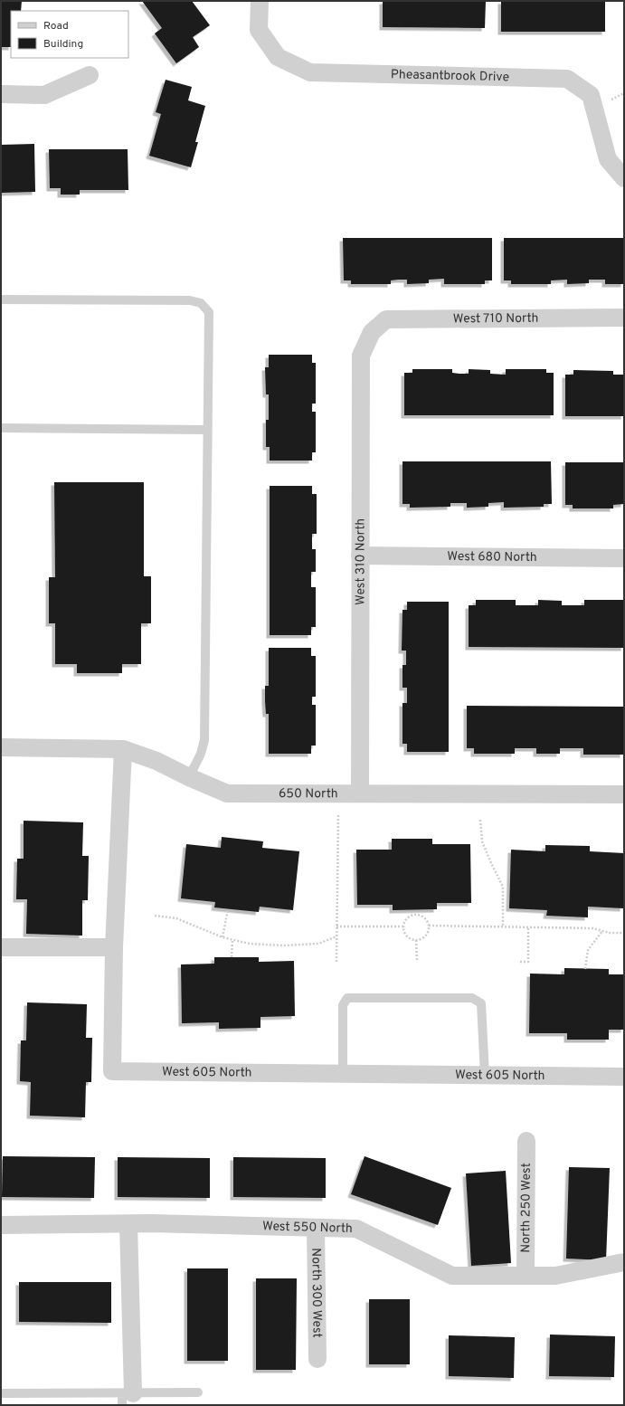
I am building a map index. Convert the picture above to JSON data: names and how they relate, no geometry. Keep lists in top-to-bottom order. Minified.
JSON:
{"streets":{"street":["Pheasantbrook Drive","West 710 North","West 680 North","West 310 North","650 North","West 605 North","North 250 West","West 550 North","North 300 West"]},"crossings":[["West 710 North","West 310 North"],["West 680 North","West 310 North"],["West 310 North","650 North"],["650 North","West 605 North"],["North 250 West","West 550 North"],["West 550 North","North 300 West"]],"legend":["Road","Building"]}
